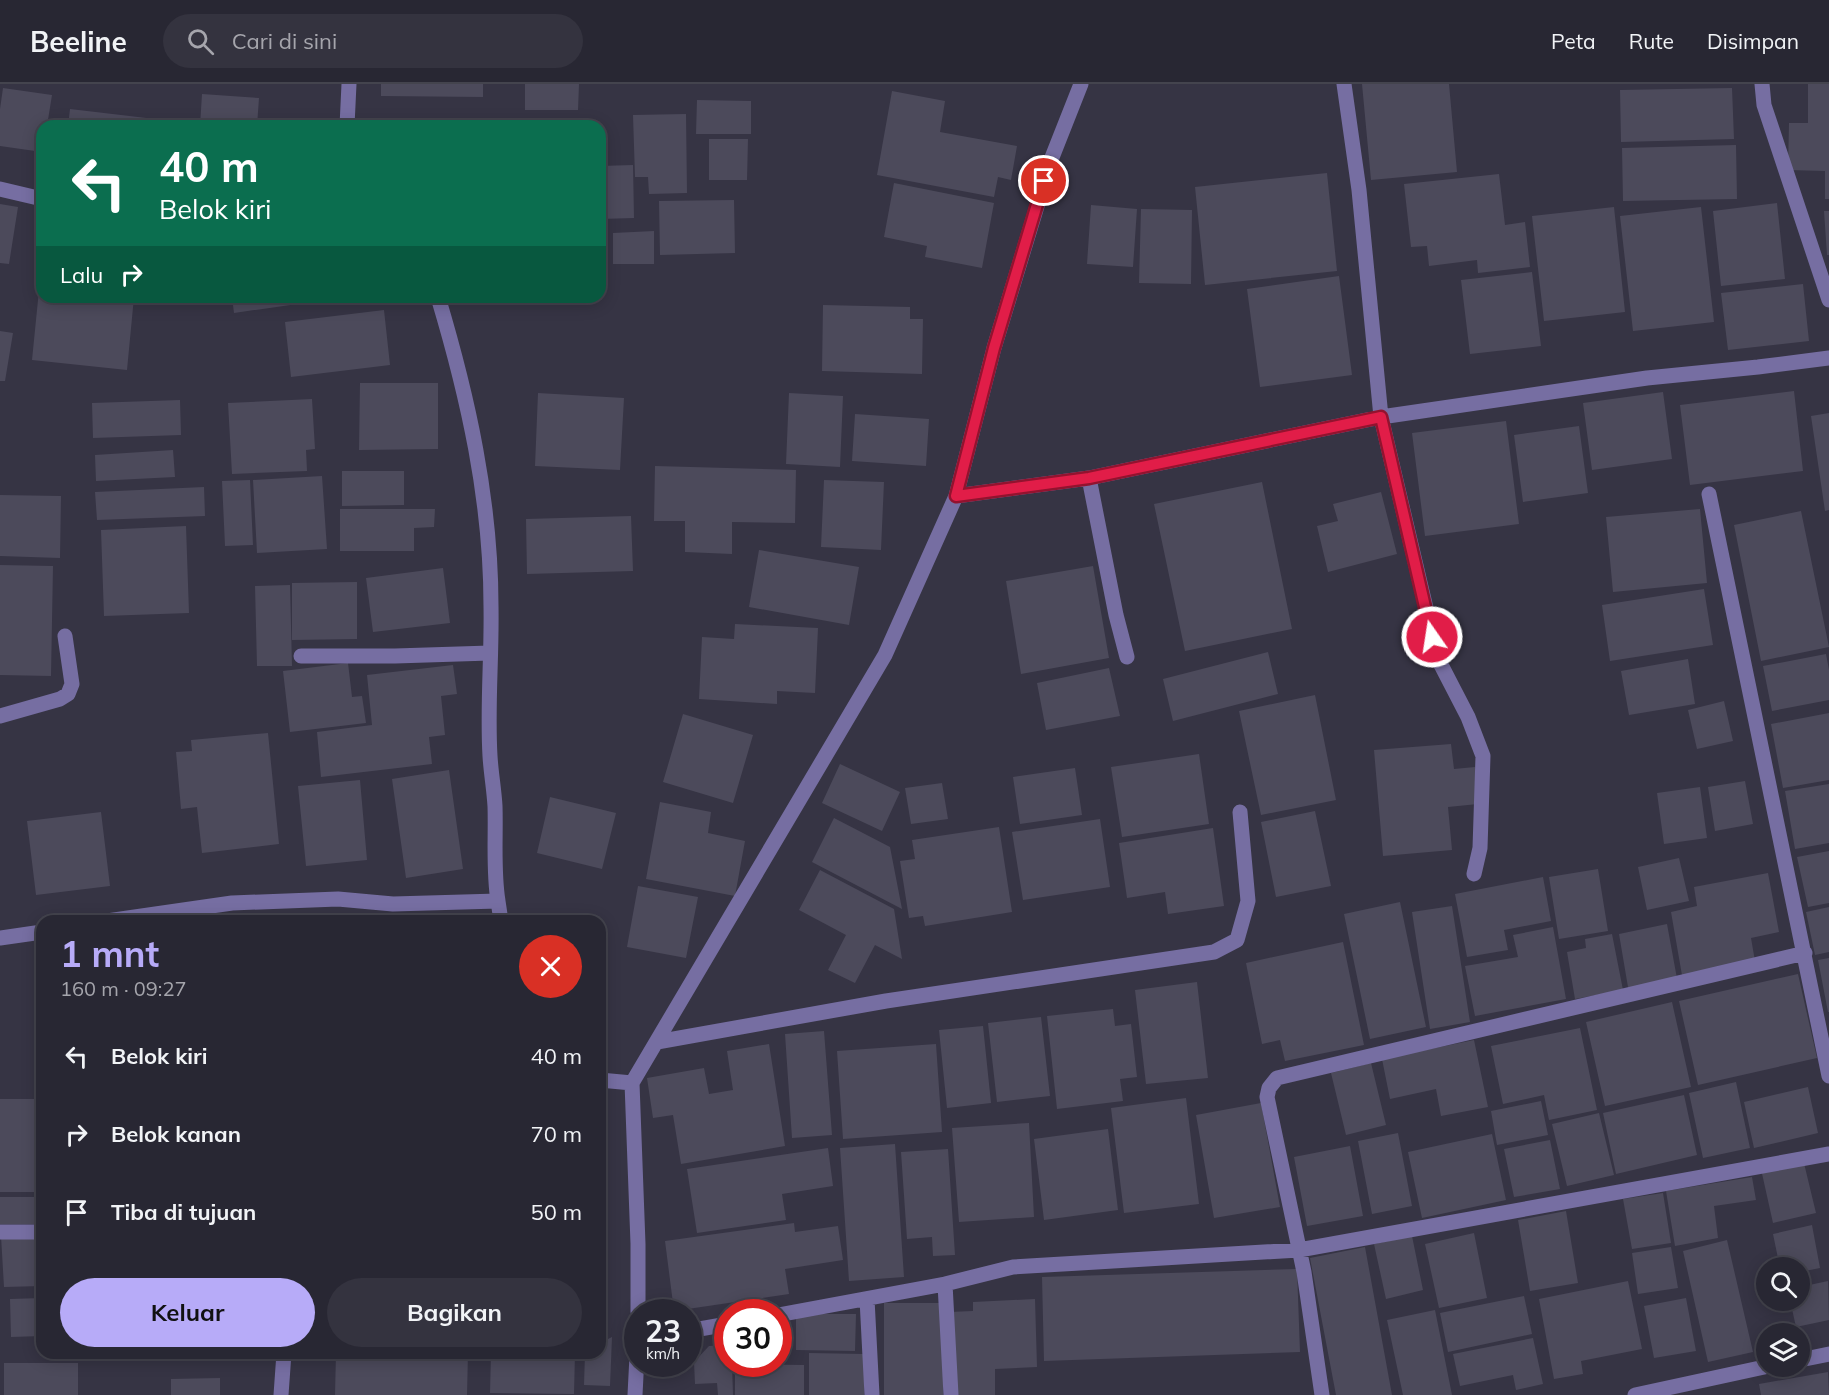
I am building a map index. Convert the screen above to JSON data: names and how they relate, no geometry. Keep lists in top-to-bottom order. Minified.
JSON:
{"page":{"header":"Beeline","search":"Cari di sini","nav":["Peta","Rute","Disimpan"],"turn":["40 m","Belok kiri"],"then":"Lalu","heading":["1 mnt","160 m · 09:27"],"list":[{"name":"Belok kiri","value":"40 m"},{"name":"Belok kanan","value":"70 m"},{"name":"Tiba di tujuan","value":"50 m"}],"buttons":["Keluar","Bagikan"],"speed":"23 km/h","limit":"30"}}
